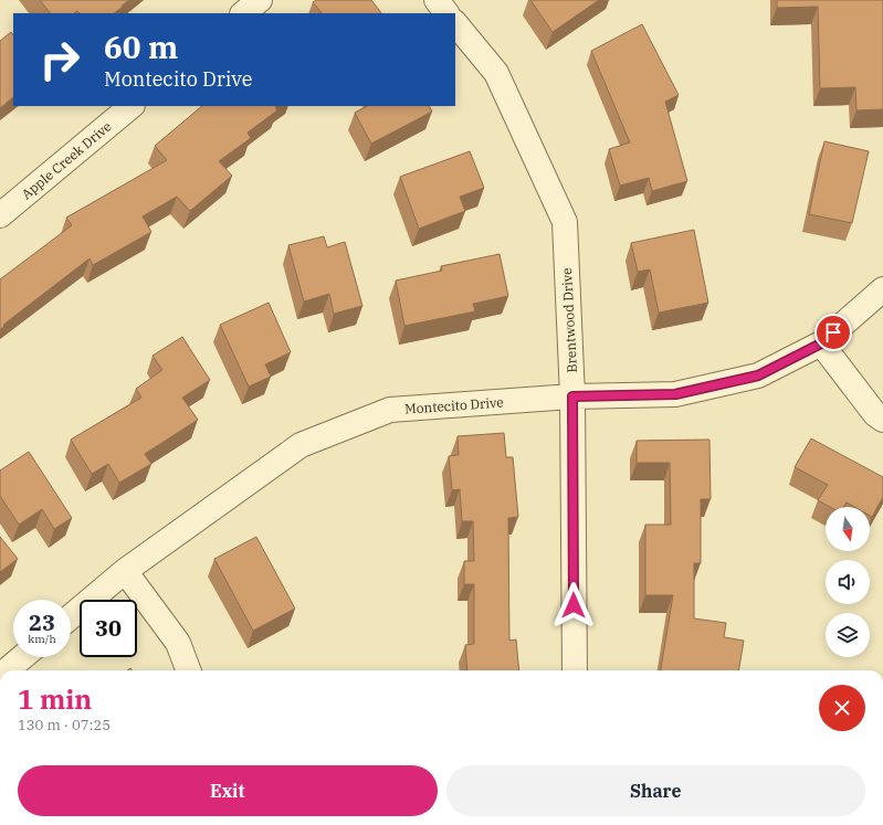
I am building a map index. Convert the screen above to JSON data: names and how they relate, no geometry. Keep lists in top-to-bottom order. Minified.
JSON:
{"streets":{"street":["Apple Creek Drive","Brentwood Drive","Montecito Drive"]},"crossings":[["Brentwood Drive","Montecito Drive"]],"north":"bottom","page":{"turn":["60 m","Montecito Drive"],"speed":"23 km/h","limit":"30","heading":["1 min","130 m · 07:25"],"buttons":["Exit","Share"]}}
